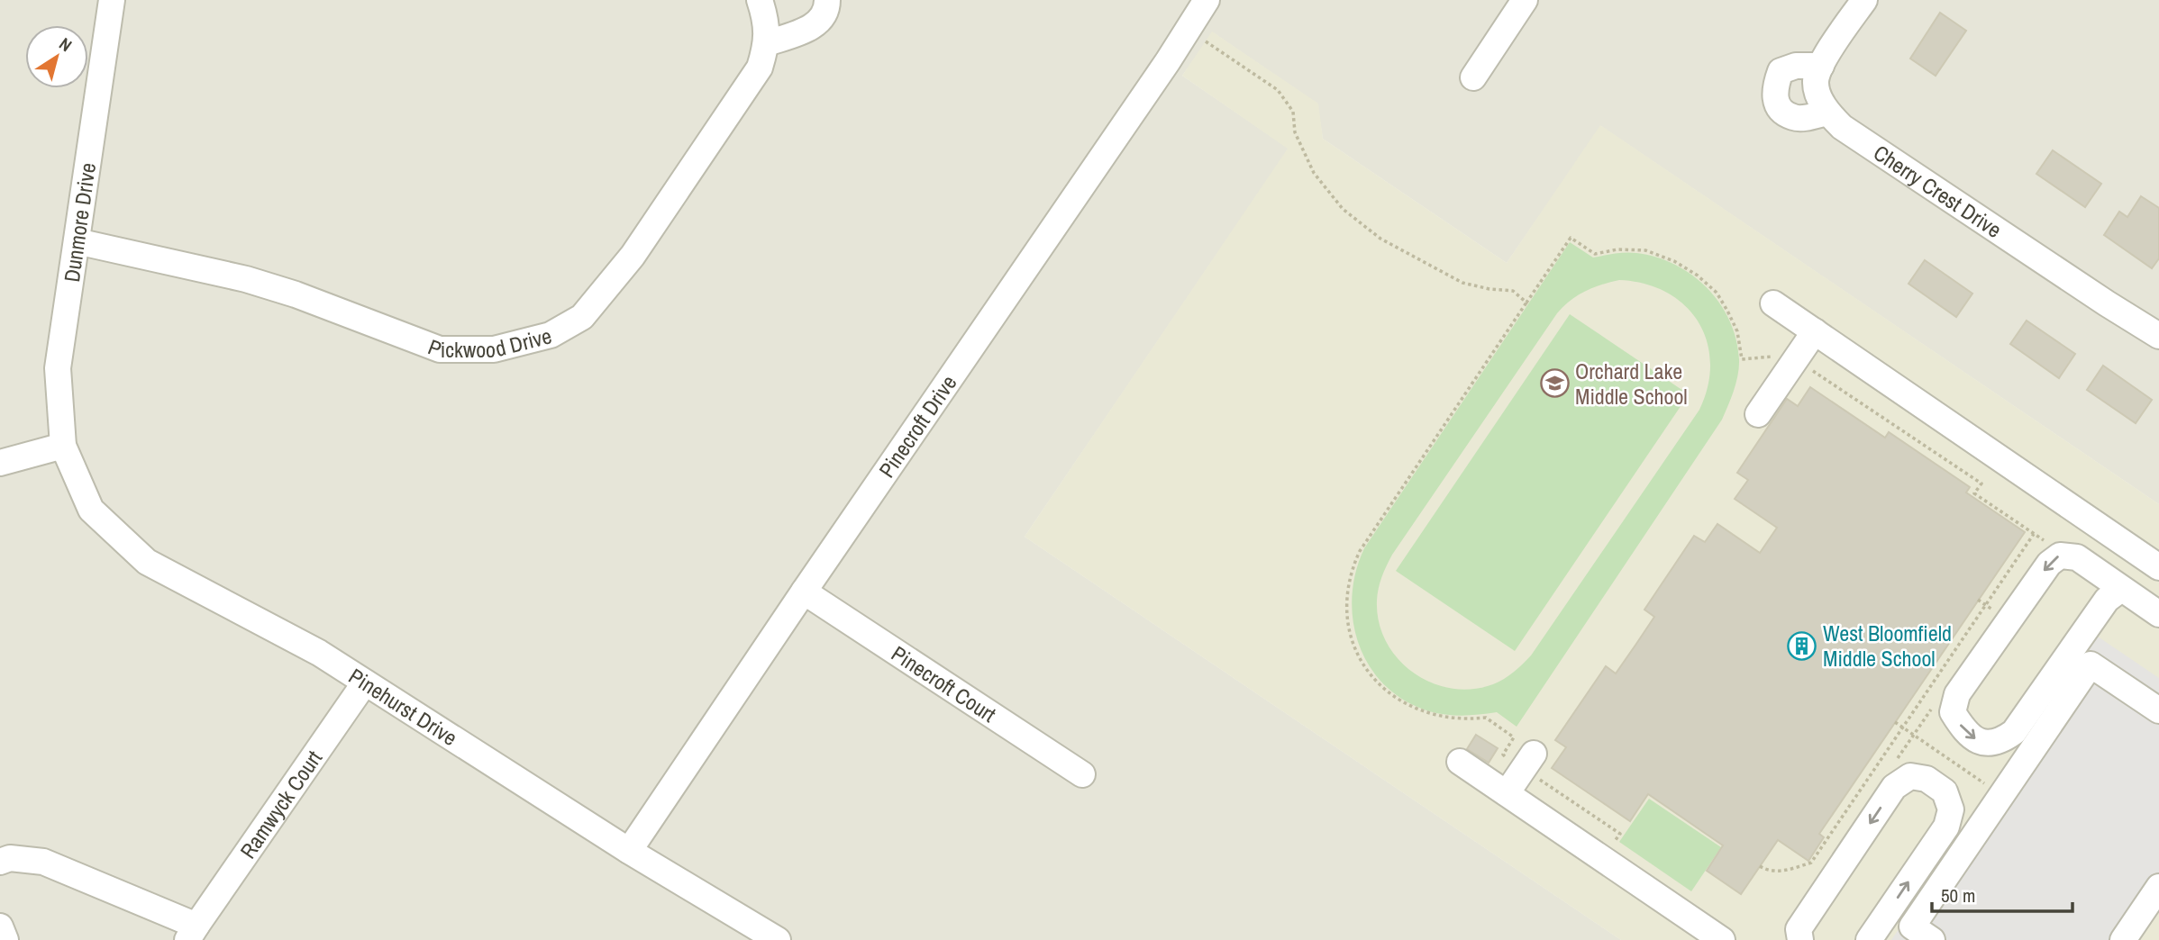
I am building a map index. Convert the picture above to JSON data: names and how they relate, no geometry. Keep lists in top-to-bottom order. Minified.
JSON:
{"streets":{"street":["Cherry Crest Drive","Dunmore Drive","Pickwood Drive","Pinecroft Drive","Pinecroft Court","Pinehurst Drive","Ramwyck Court"]},"crossings":[["Dunmore Drive","Pickwood Drive"],["Dunmore Drive","Pinehurst Drive"],["Pinecroft Drive","Pinecroft Court"],["Pinecroft Drive","Pinehurst Drive"],["Pinehurst Drive","Ramwyck Court"]],"places":{"school or university":["Orchard Lake Middle School"],"building":["West Bloomfield Middle School"]},"scale_bar":"50 m","north":"top right"}
